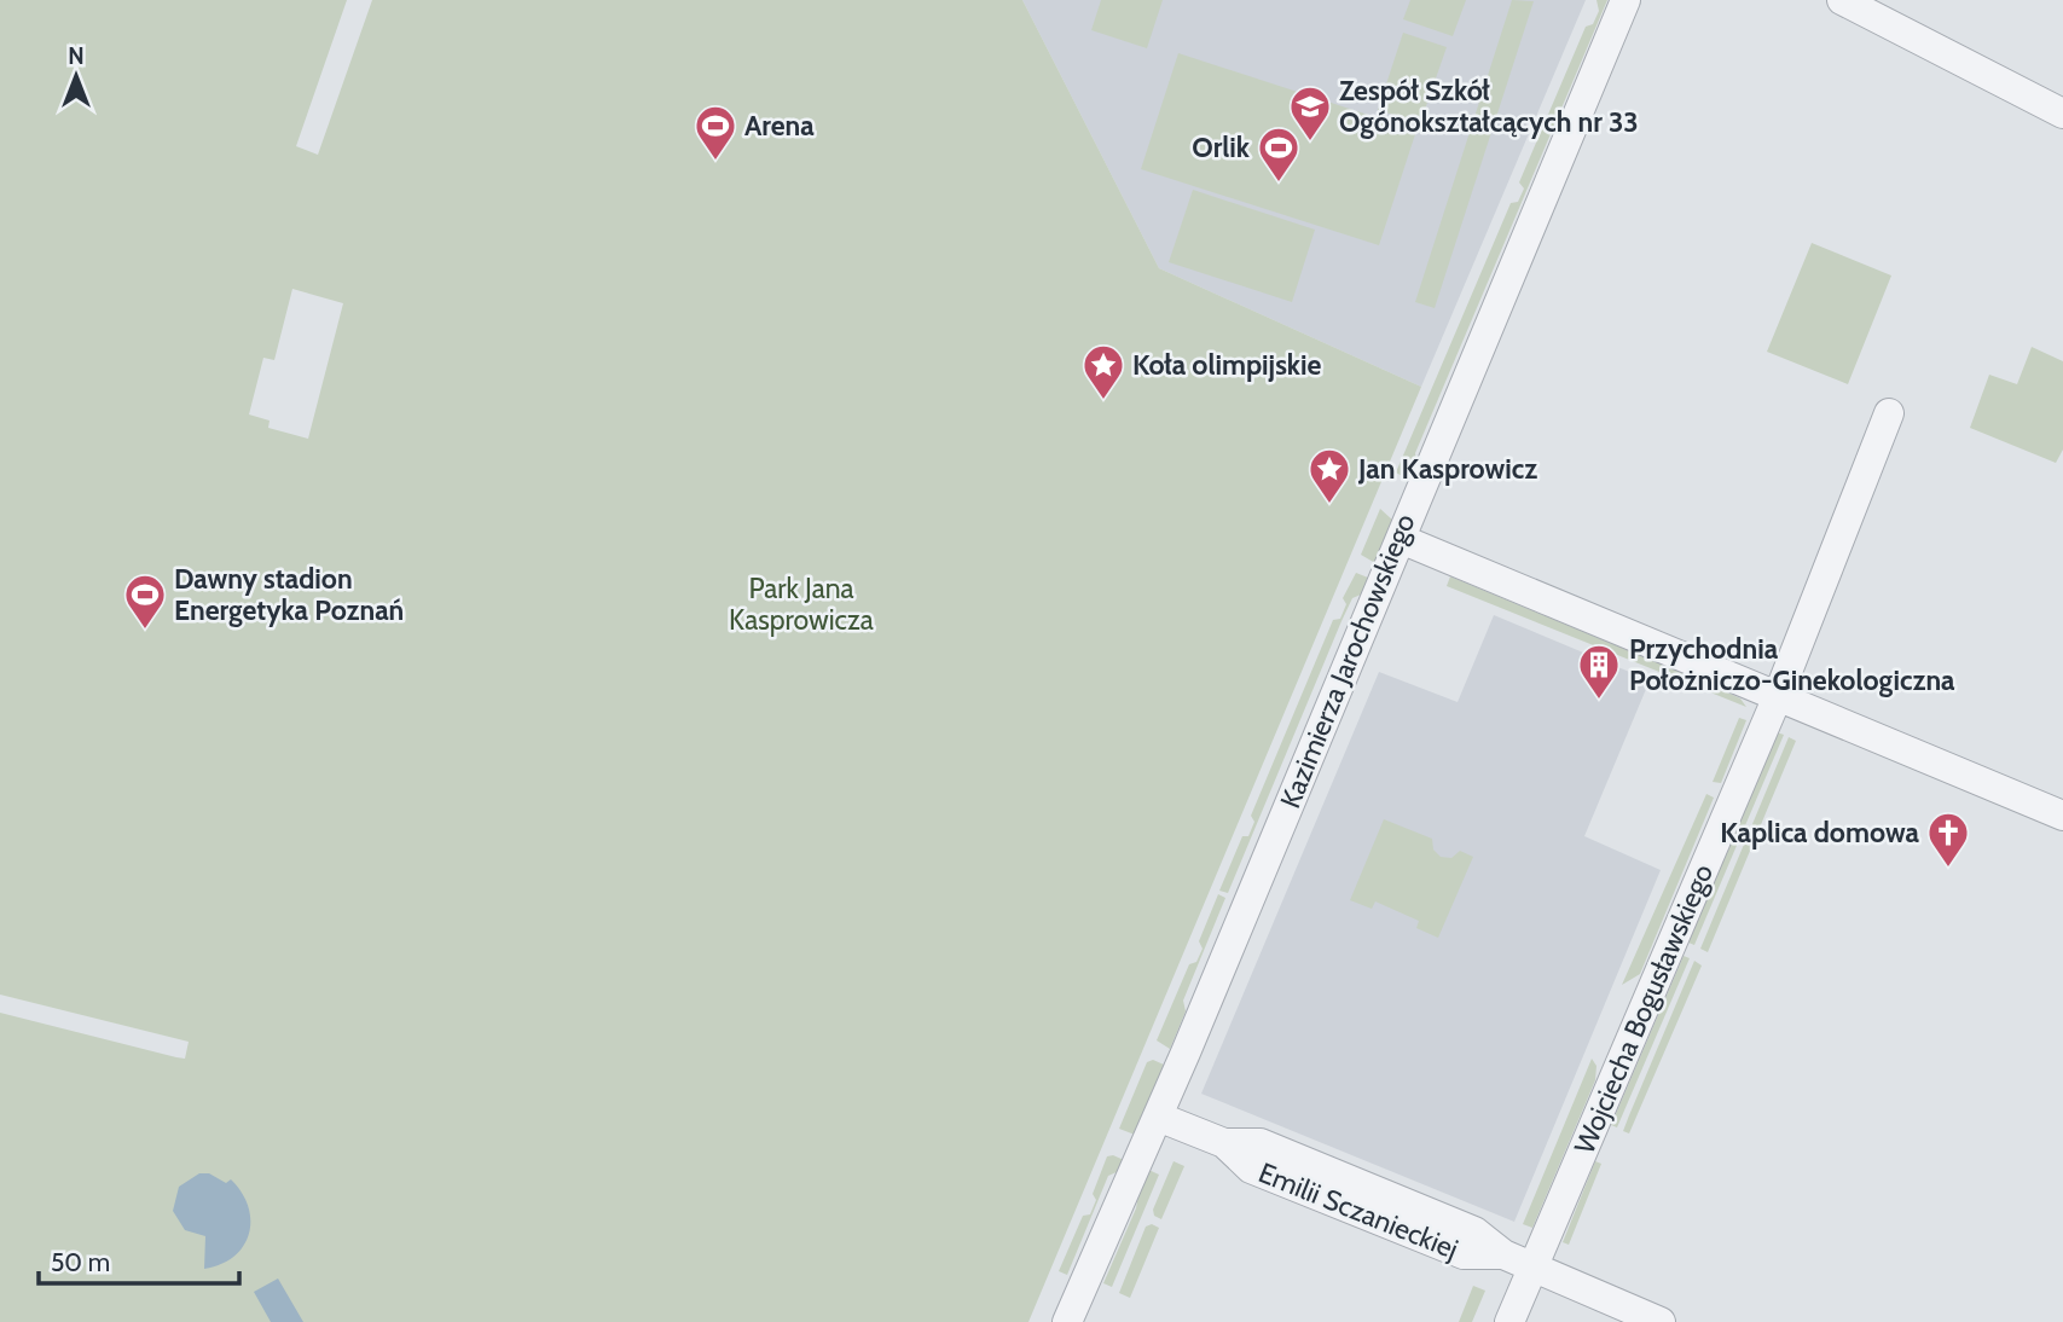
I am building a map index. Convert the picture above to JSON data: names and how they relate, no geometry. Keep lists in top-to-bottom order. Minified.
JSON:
{"streets":{"street":["Kazimierza Jarochowskiego","Wojciecha Bogusławskiego","Emilii Sczanieckiej"]},"crossings":[["Kazimierza Jarochowskiego","Emilii Sczanieckiej"],["Wojciecha Bogusławskiego","Emilii Sczanieckiej"]],"parks":["Park Jana Kasprowicza"],"places":{"school or university":["Zespół Szkół Ogónokształcących nr 33"],"sports":["Arena","Orlik","Dawny stadion Energetyka Poznań"],"place":["Koła olimpijskie","Jan Kasprowicz"],"building":["Przychodnia Położniczo-Ginekologiczna"],"church":["Kaplica domowa"]},"scale_bar":"50 m","north":"top"}
